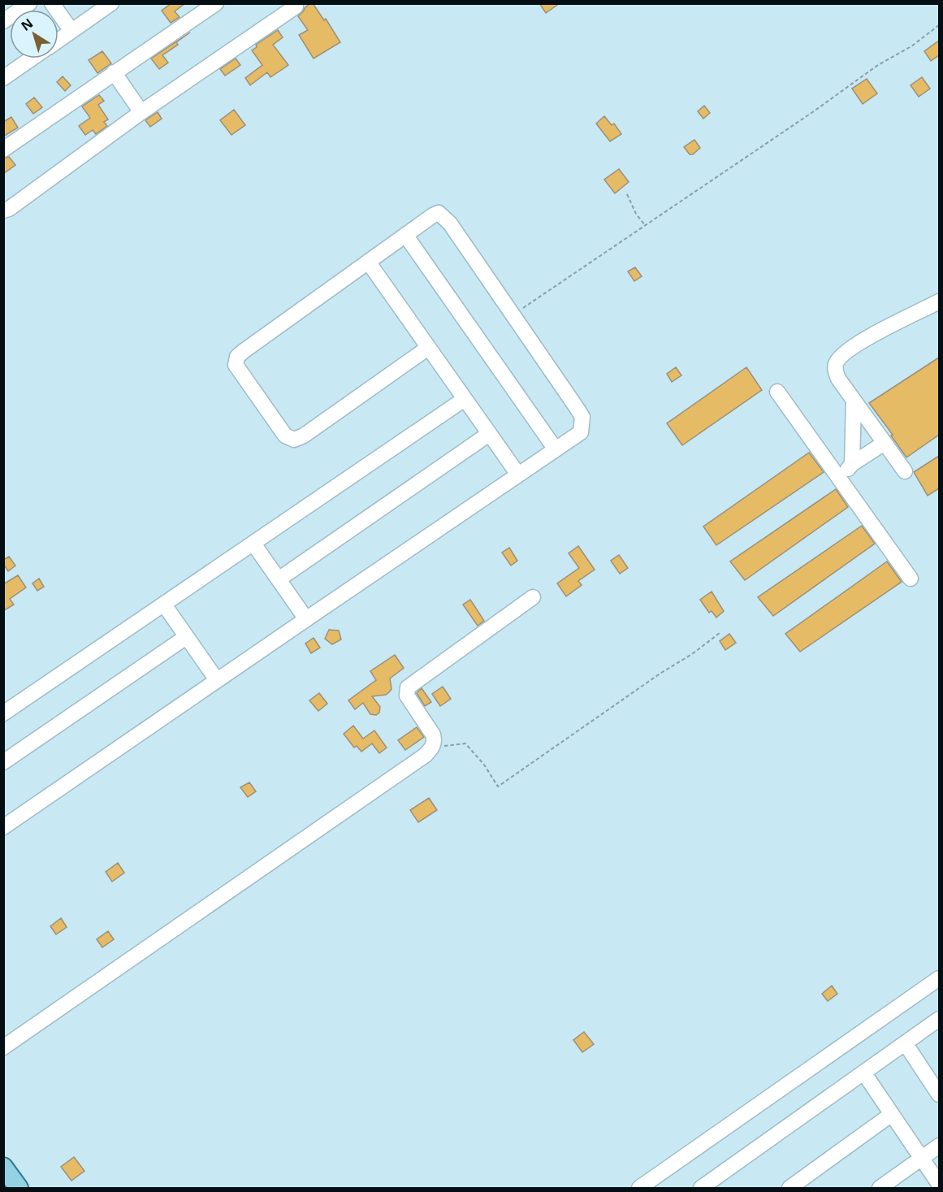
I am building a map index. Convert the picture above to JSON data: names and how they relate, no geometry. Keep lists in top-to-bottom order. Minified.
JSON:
{"north":"top left"}
